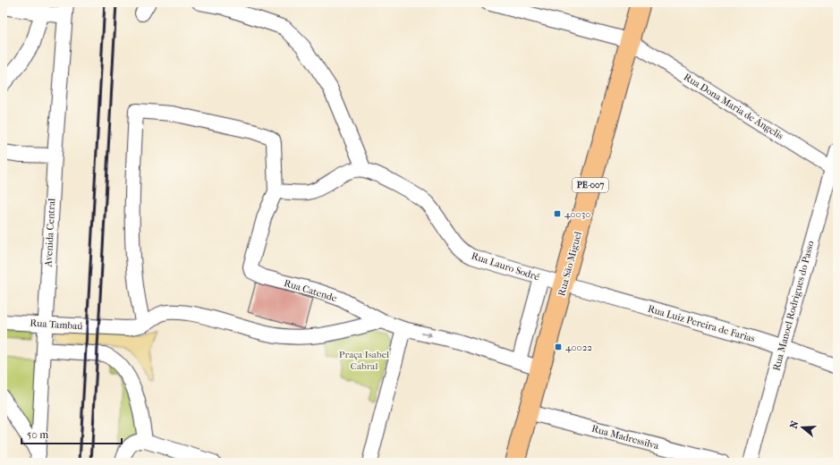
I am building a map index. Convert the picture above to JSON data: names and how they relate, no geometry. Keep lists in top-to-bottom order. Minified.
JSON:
{"streets":{"main road":["PE-007","Rua São Miguel"],"street":["Rua Dona Maria de Ângelis","Avenida Central","Rua Lauro Sodré","Rua Catende","Rua Manoel Rodrigues do Passo","Rua Luiz Pereira de Farias","Rua Tambaú","Rua Madressilva"]},"crossings":[["Rua Dona Maria de Ângelis","Rua São Miguel"],["Rua Dona Maria de Ângelis","Rua Manoel Rodrigues do Passo"],["Avenida Central","Rua Tambaú"],["Rua São Miguel","Rua Lauro Sodré"],["Rua São Miguel","Rua Catende"],["Rua São Miguel","Rua Luiz Pereira de Farias"],["Rua São Miguel","Rua Madressilva"],["Rua Lauro Sodré","Rua Luiz Pereira de Farias"],["Rua Manoel Rodrigues do Passo","Rua Luiz Pereira de Farias"]],"parks":["Praça Isabel Cabral"],"places":{"transit":["40030","40022"]},"scale_bar":"50 m","north":"left"}
